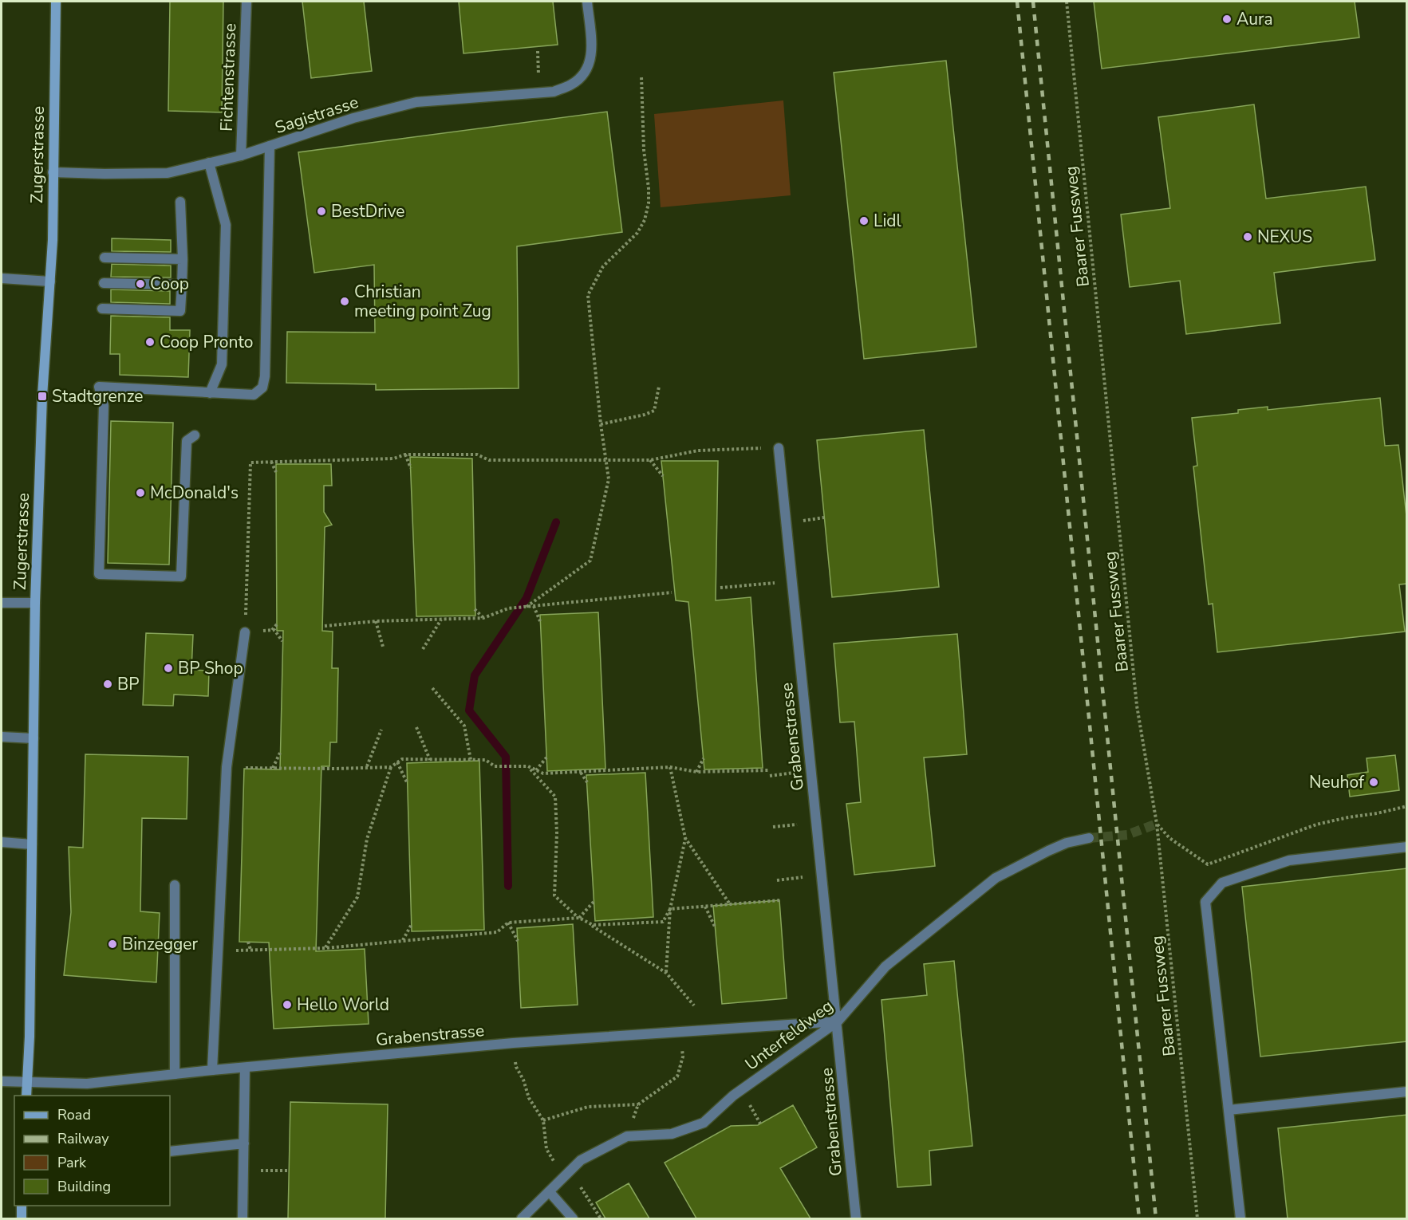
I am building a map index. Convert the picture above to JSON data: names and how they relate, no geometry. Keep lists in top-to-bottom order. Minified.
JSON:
{"streets":{"main road":["Zugerstrasse"],"street":["Fichtenstrasse","Sagistrasse","Grabenstrasse","Unterfeldweg"],"path":["Baarer Fussweg"]},"crossings":[["Fichtenstrasse","Sagistrasse"],["Sagistrasse","Zugerstrasse"],["Zugerstrasse","Grabenstrasse"],["Grabenstrasse","Unterfeldweg"]],"places":{"other":["Aura","BestDrive","Lidl","NEXUS","Coop","Christian meeting point Zug","Coop Pronto","McDonald's","BP Shop","BP","Neuhof","Binzegger","Hello World"],"transit":["Stadtgrenze"]},"legend":["Road","Railway","Park","Building"]}
